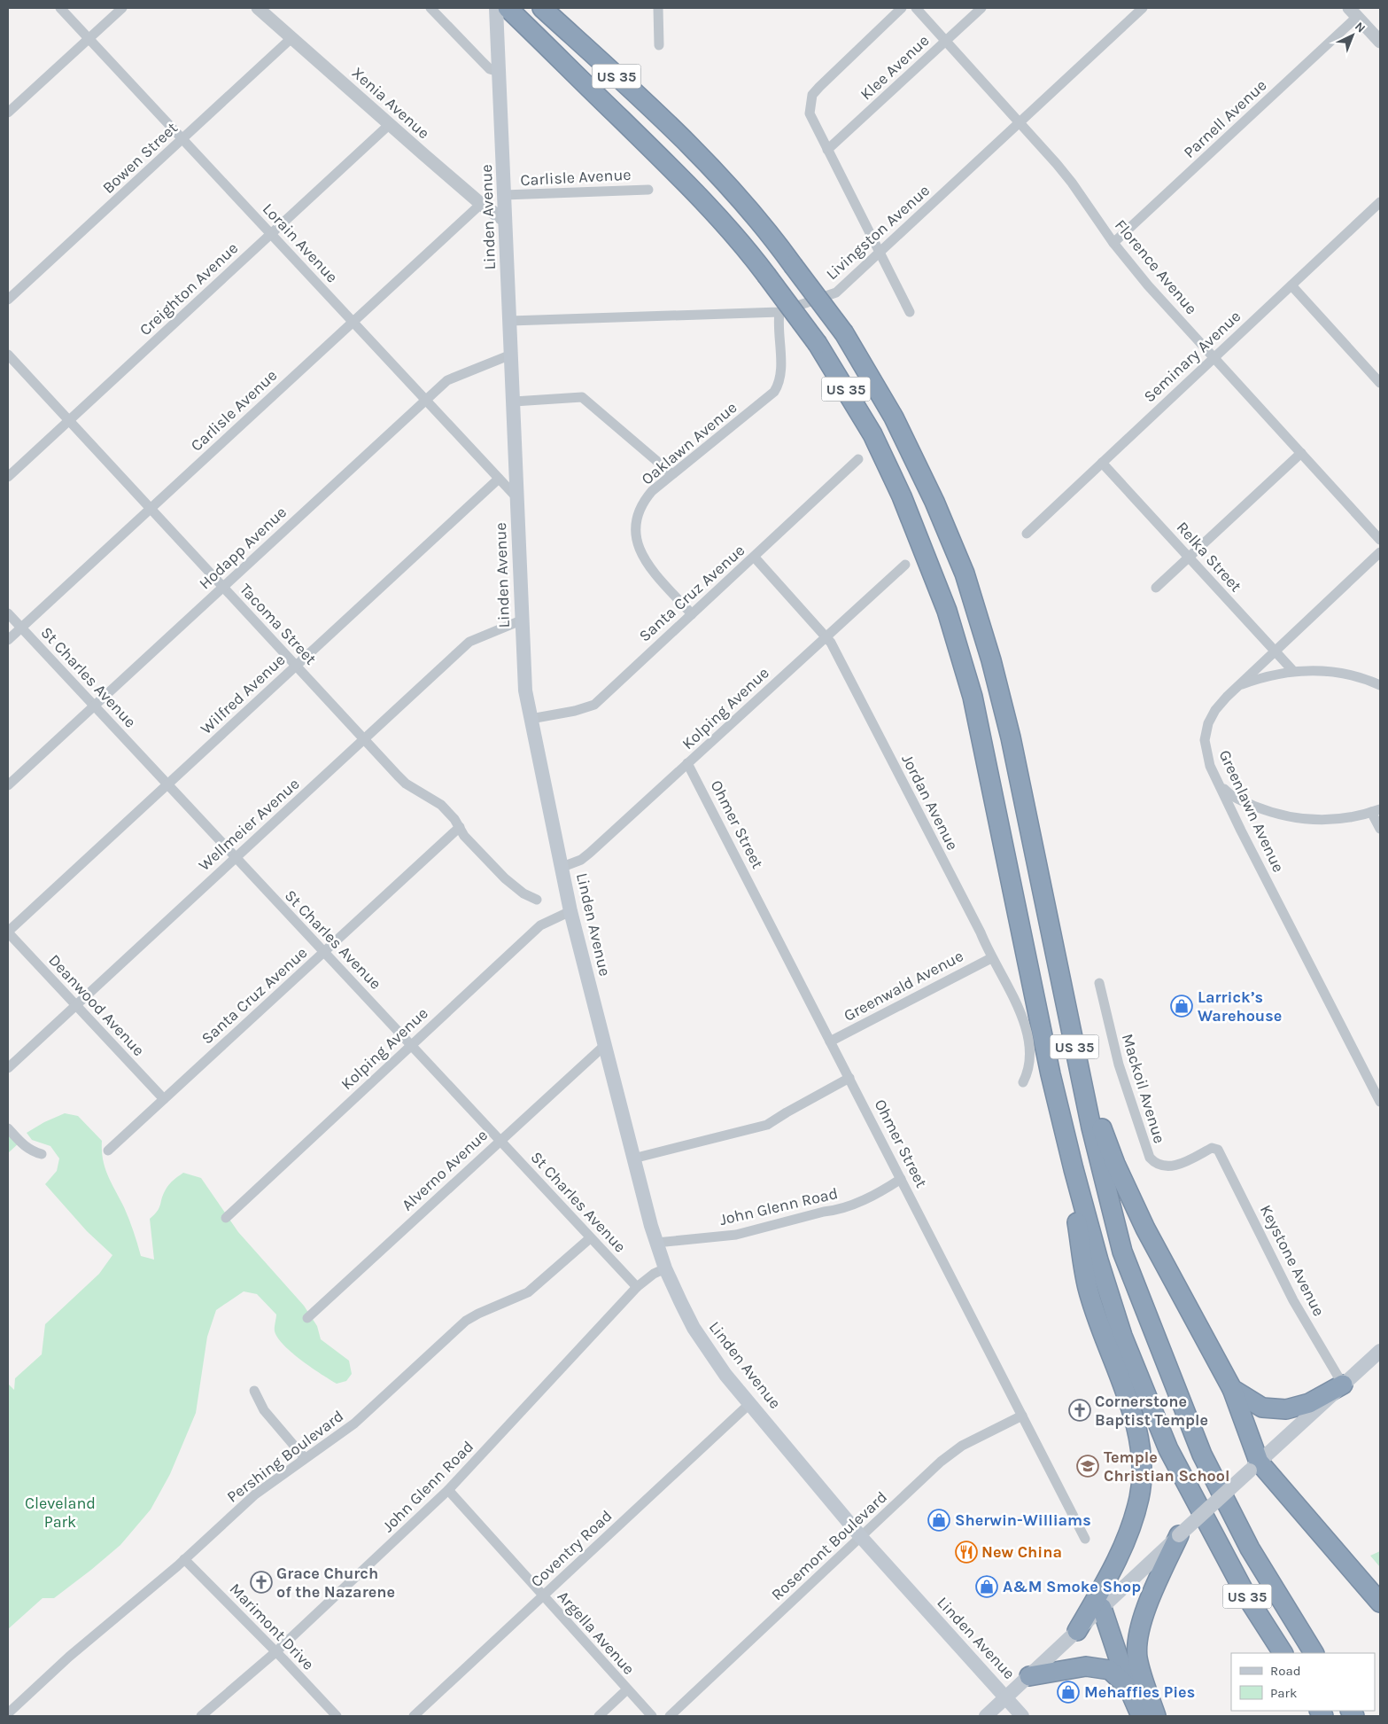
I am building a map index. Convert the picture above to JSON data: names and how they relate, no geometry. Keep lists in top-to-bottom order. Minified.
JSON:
{"streets":{"highway":["US 35"],"main road":["Linden Avenue"],"street":["Klee Avenue","Xenia Avenue","Parnell Avenue","Bowen Street","Carlisle Avenue","Livingston Avenue","Lorain Avenue","Florence Avenue","Creighton Avenue","Seminary Avenue","Oaklawn Avenue","Hodapp Avenue","Relka Street","Santa Cruz Avenue","Tacoma Street","St Charles Avenue","Wilfred Avenue","Kolping Avenue","Jordan Avenue","Greenlawn Avenue","Wellmeier Avenue","Ohmer Street","Greenwald Avenue","Deanwood Avenue","Mackoil Avenue","Alverno Avenue","John Glenn Road","Keystone Avenue","Pershing Boulevard","Rosemont Boulevard","Coventry Road","Marimont Drive","Argella Avenue"]},"crossings":[["Klee Avenue","Florence Avenue"],["Xenia Avenue","Bowen Street"],["Xenia Avenue","Carlisle Avenue"],["Xenia Avenue","Linden Avenue"],["Xenia Avenue","Creighton Avenue"],["Parnell Avenue","Florence Avenue"],["Bowen Street","Lorain Avenue"],["Carlisle Avenue","Linden Avenue"],["Carlisle Avenue","Lorain Avenue"],["Carlisle Avenue","Tacoma Street"],["Carlisle Avenue","St Charles Avenue"],["Linden Avenue","Livingston Avenue"],["Linden Avenue","Lorain Avenue"],["Linden Avenue","Hodapp Avenue"],["Linden Avenue","Santa Cruz Avenue"],["Linden Avenue","Kolping Avenue"],["Linden Avenue","Wellmeier Avenue"],["Linden Avenue","Alverno Avenue"],["Linden Avenue","John Glenn Road"],["Linden Avenue","Rosemont Boulevard"],["Linden Avenue","Coventry Road"],["Livingston Avenue","Florence Avenue"],["Livingston Avenue","Oaklawn Avenue"],["Lorain Avenue","Creighton Avenue"],["Lorain Avenue","Hodapp Avenue"],["Lorain Avenue","Wilfred Avenue"],["Florence Avenue","Seminary Avenue"],["Creighton Avenue","Tacoma Street"],["Seminary Avenue","Relka Street"],["Oaklawn Avenue","Santa Cruz Avenue"],["Hodapp Avenue","Tacoma Street"],["Hodapp Avenue","St Charles Avenue"],["Relka Street","Greenlawn Avenue"],["Santa Cruz Avenue","Tacoma Street"],["Santa Cruz Avenue","St Charles Avenue"],["Santa Cruz Avenue","Jordan Avenue"],["Santa Cruz Avenue","Deanwood Avenue"],["Tacoma Street","Wilfred Avenue"],["Tacoma Street","Wellmeier Avenue"],["St Charles Avenue","Wilfred Avenue"],["St Charles Avenue","Kolping Avenue"],["St Charles Avenue","Wellmeier Avenue"],["St Charles Avenue","Alverno Avenue"],["St Charles Avenue","John Glenn Road"],["St Charles Avenue","Pershing Boulevard"],["Wilfred Avenue","Deanwood Avenue"],["Kolping Avenue","Jordan Avenue"],["Kolping Avenue","Ohmer Street"],["Jordan Avenue","Greenwald Avenue"],["Wellmeier Avenue","Deanwood Avenue"],["Ohmer Street","Greenwald Avenue"],["Ohmer Street","John Glenn Road"],["Ohmer Street","Rosemont Boulevard"],["Mackoil Avenue","Keystone Avenue"],["John Glenn Road","Marimont Drive"],["John Glenn Road","Argella Avenue"],["Pershing Boulevard","Marimont Drive"],["Coventry Road","Argella Avenue"]],"parks":["Cleveland Park"],"places":{"shop":["Larrick’s Warehouse","Sherwin-Williams","A&M Smoke Shop","Mehaffies Pies"],"church":["Cornerstone Baptist Temple","Grace Church of the Nazarene"],"school or university":["Temple Christian School"],"restaurant":["New China"]},"legend":["Road","Park"],"north":"top right"}
